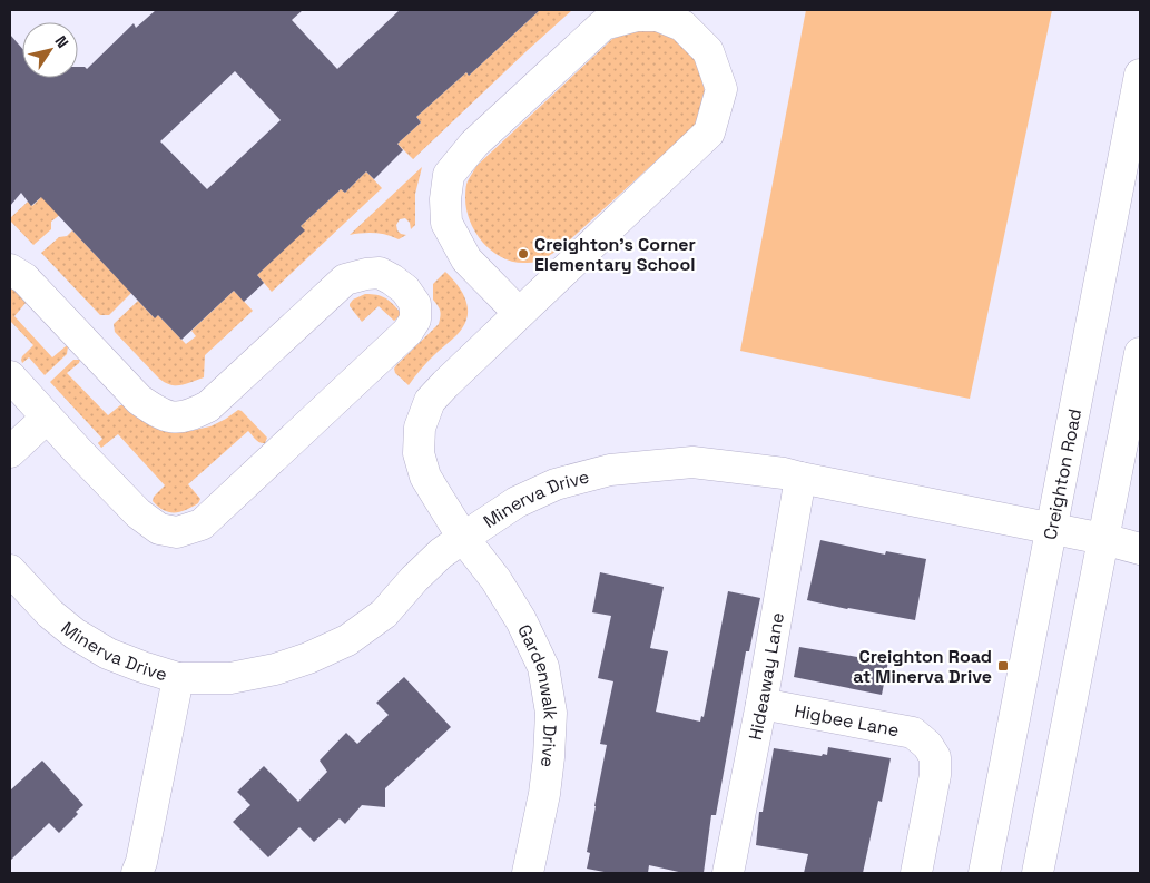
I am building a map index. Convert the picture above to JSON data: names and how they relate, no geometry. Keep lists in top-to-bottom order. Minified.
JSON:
{"streets":{"street":["Creighton Road","Minerva Drive","Hideaway Lane","Gardenwalk Drive","Higbee Lane"]},"crossings":[["Creighton Road","Minerva Drive"],["Minerva Drive","Hideaway Lane"],["Minerva Drive","Gardenwalk Drive"],["Hideaway Lane","Higbee Lane"]],"places":{"other":["Creighton's Corner Elementary School"],"transit":["Creighton Road at Minerva Drive"]},"north":"top right"}
